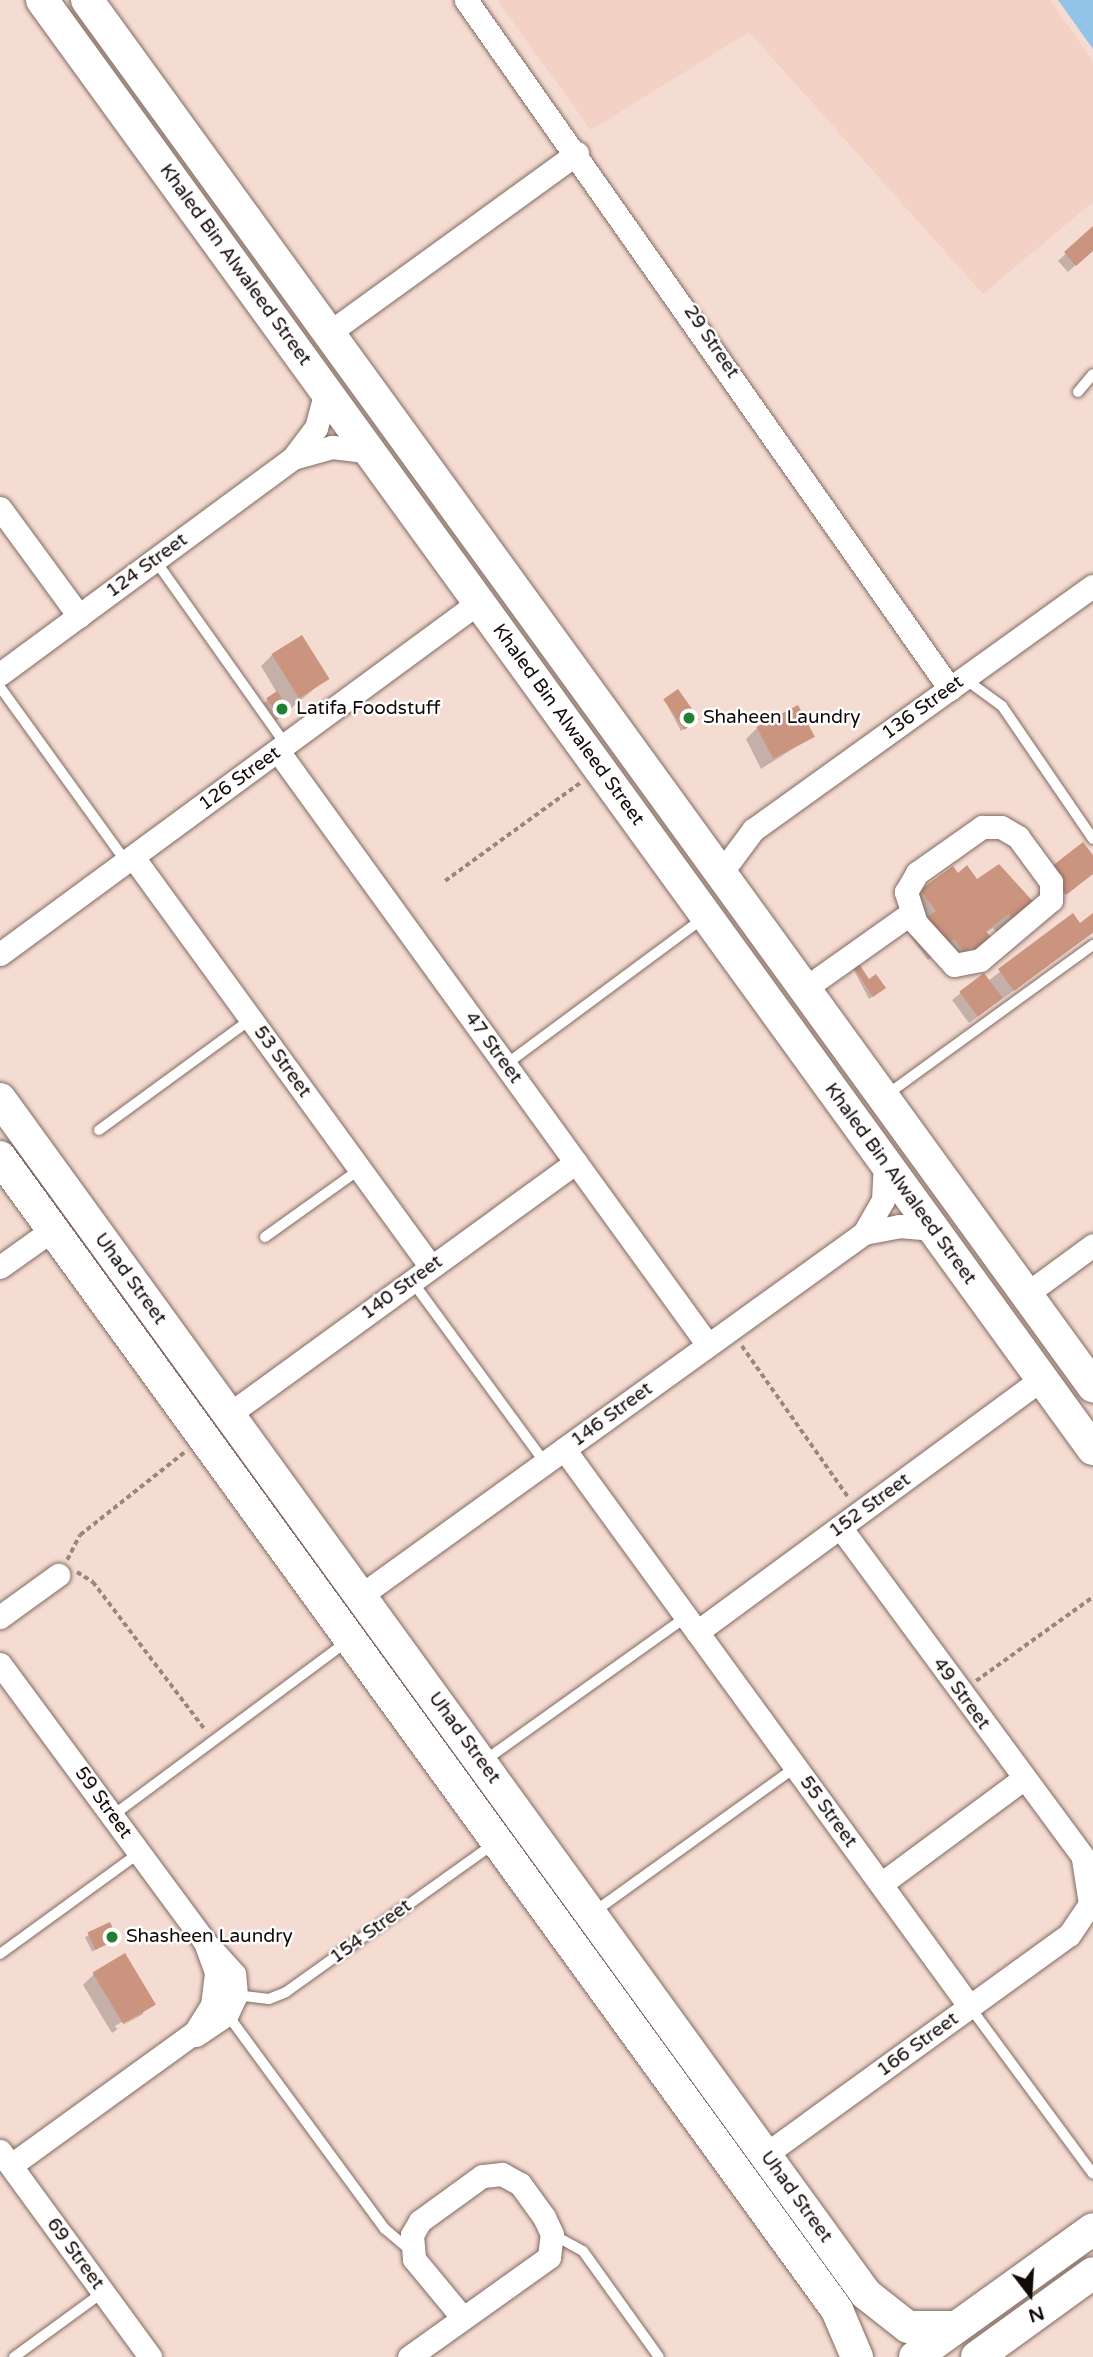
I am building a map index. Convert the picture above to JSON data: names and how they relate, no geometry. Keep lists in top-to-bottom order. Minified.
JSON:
{"streets":{"main road":["Khaled Bin Alwaleed Street","Uhad Street"],"street":["29 Street","124 Street","136 Street","126 Street","47 Street","53 Street","140 Street","146 Street","152 Street","49 Street","59 Street","55 Street","166 Street","69 Street"],"lane":["154 Street"]},"crossings":[["Khaled Bin Alwaleed Street","124 Street"],["Khaled Bin Alwaleed Street","136 Street"],["Khaled Bin Alwaleed Street","126 Street"],["Khaled Bin Alwaleed Street","146 Street"],["Khaled Bin Alwaleed Street","152 Street"],["29 Street","136 Street"],["126 Street","47 Street"],["126 Street","53 Street"],["47 Street","140 Street"],["47 Street","146 Street"],["53 Street","140 Street"],["Uhad Street","140 Street"],["Uhad Street","146 Street"],["Uhad Street","154 Street"],["Uhad Street","166 Street"],["146 Street","55 Street"],["152 Street","49 Street"],["152 Street","55 Street"],["49 Street","166 Street"],["59 Street","154 Street"],["55 Street","166 Street"]],"places":["Latifa Foodstuff","Shaheen Laundry","Shasheen Laundry"],"north":"bottom"}
